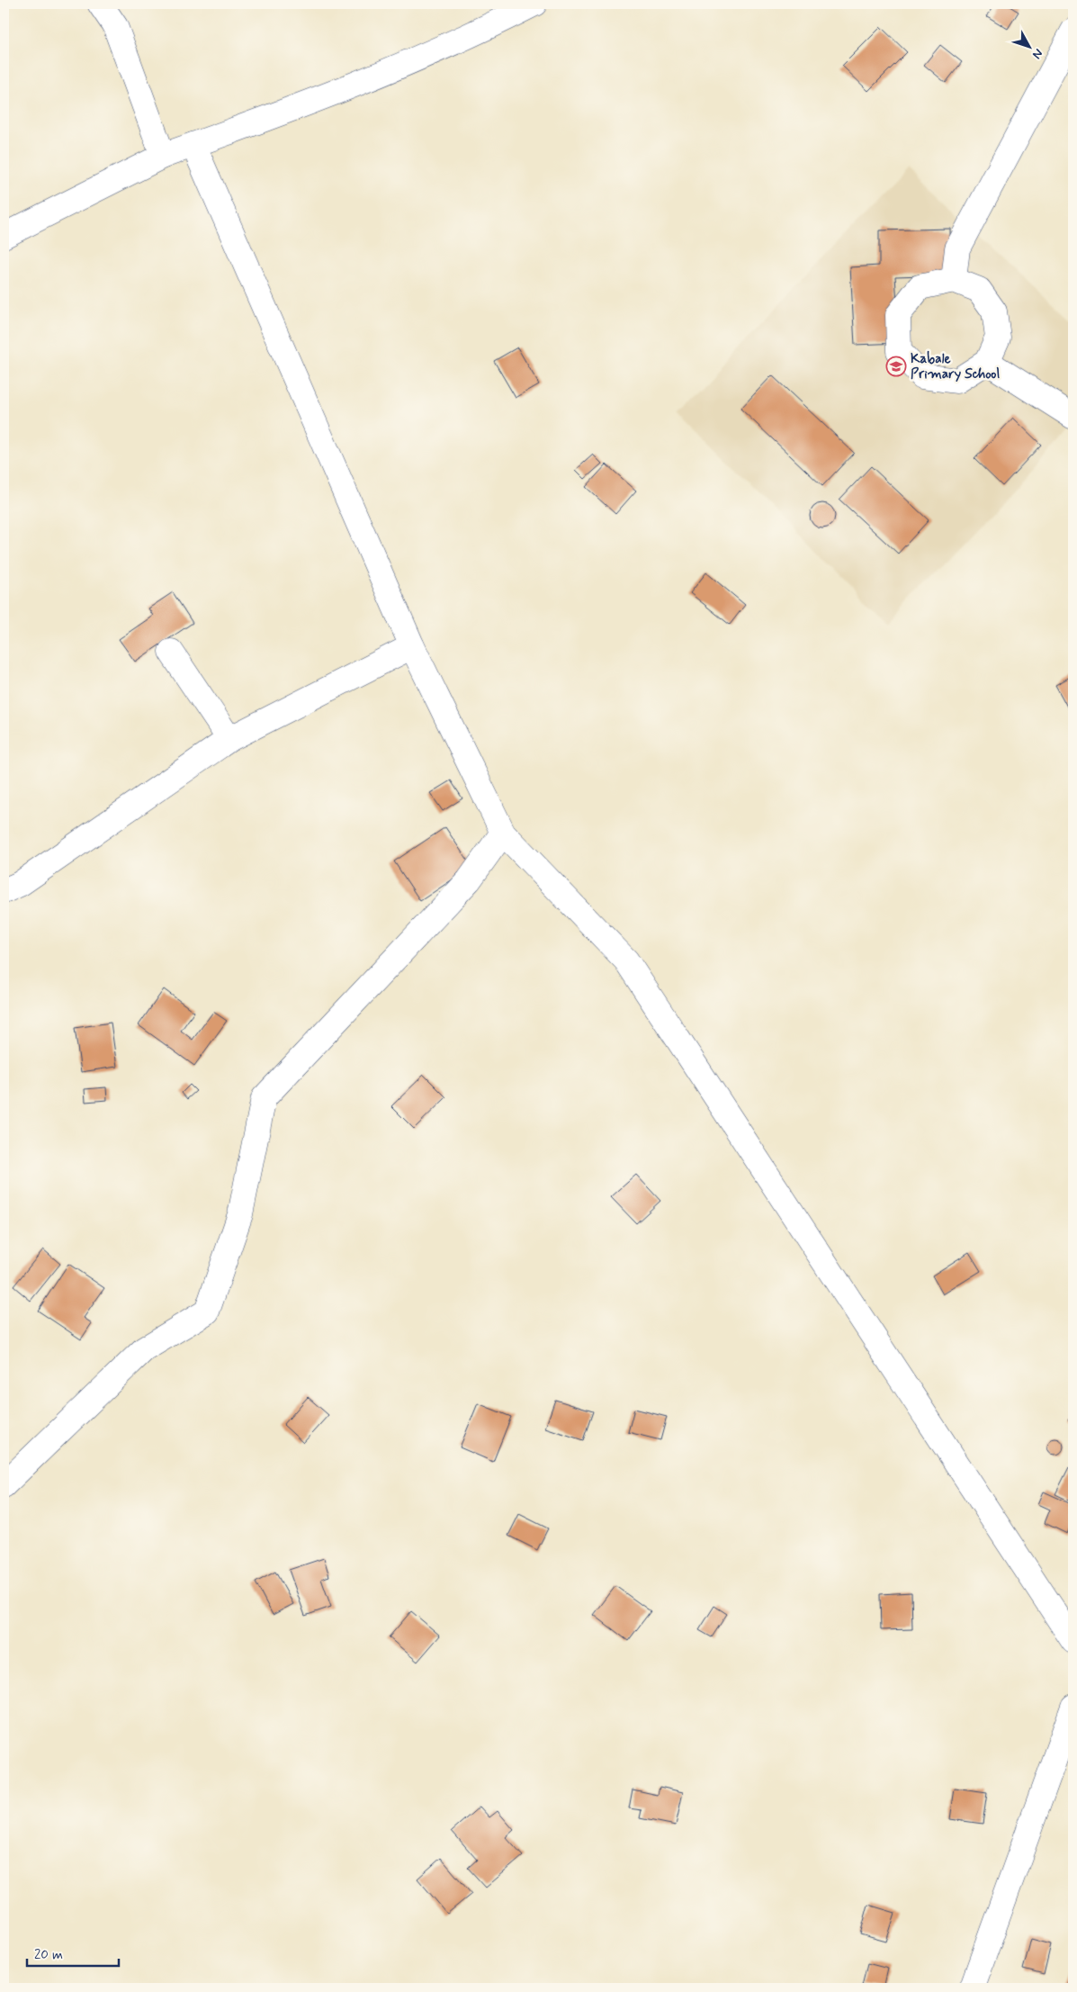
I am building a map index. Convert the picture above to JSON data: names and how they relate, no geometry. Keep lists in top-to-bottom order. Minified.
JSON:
{"places":{"school or university":["Kabale Primary School"]},"scale_bar":"20 m","north":"bottom right"}
